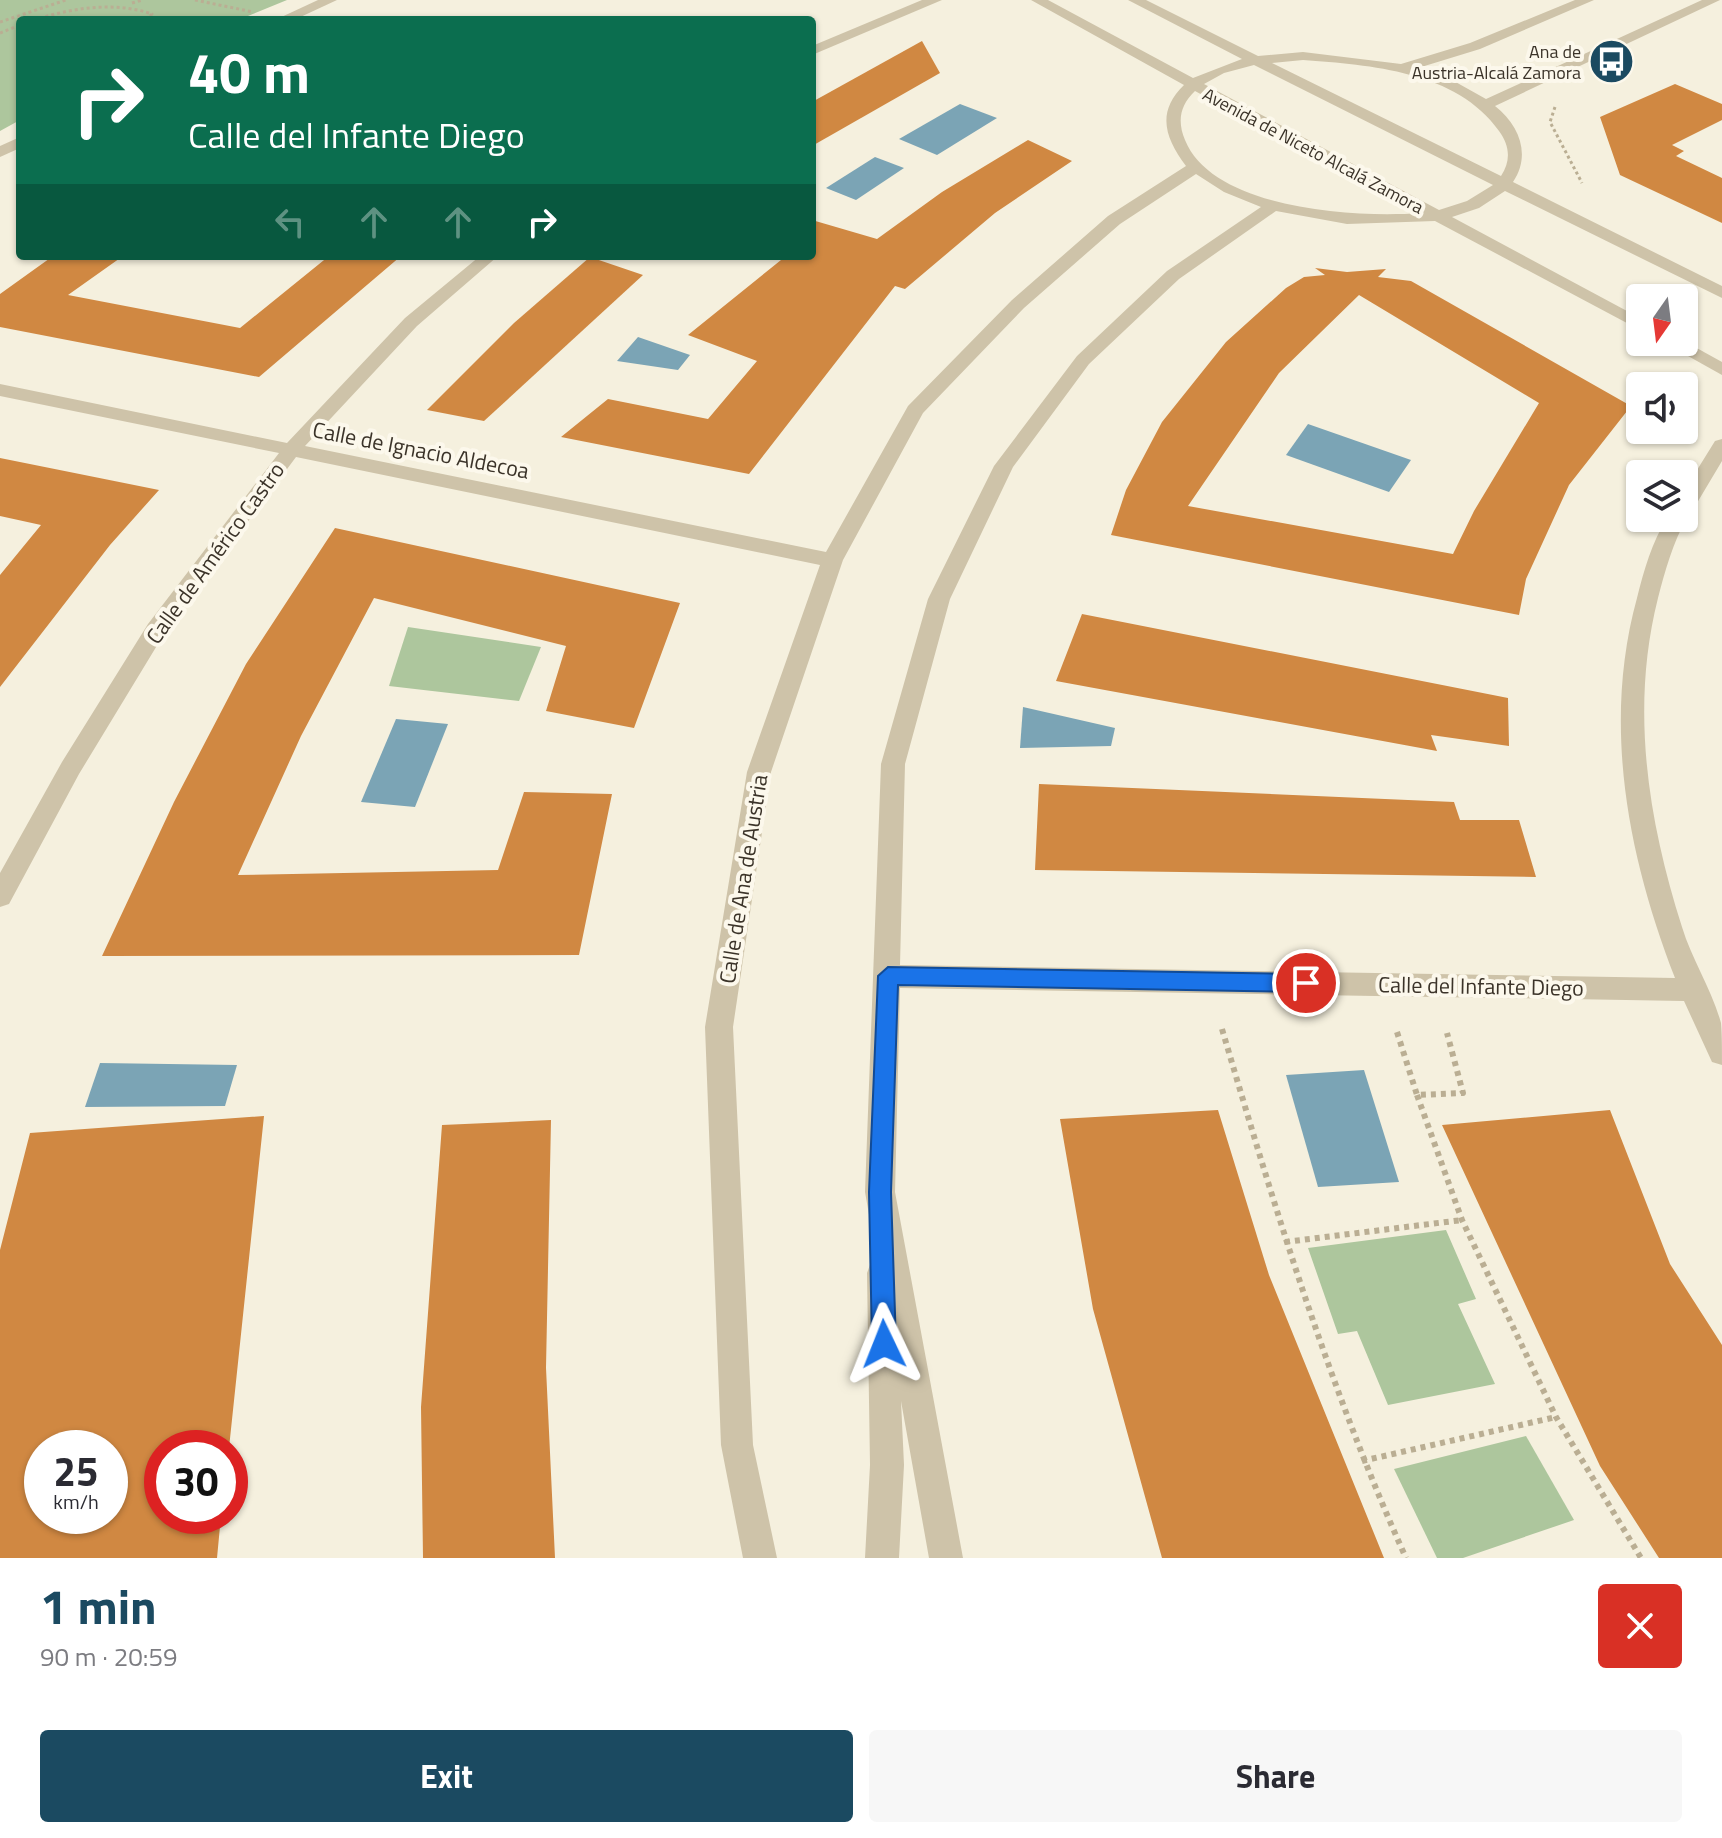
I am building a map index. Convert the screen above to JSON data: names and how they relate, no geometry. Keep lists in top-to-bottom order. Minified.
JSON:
{"streets":{"street":["Avenida de Niceto Alcalá Zamora","Calle de Ignacio Aldecoa","Calle de Américo Castro","Calle de Ana de Austria","Calle del Infante Diego"]},"crossings":[["Avenida de Niceto Alcalá Zamora","Calle de Ana de Austria"],["Calle de Ignacio Aldecoa","Calle de Américo Castro"],["Calle de Ignacio Aldecoa","Calle de Ana de Austria"]],"places":{"bus stop":["Ana de Austria-Alcalá Zamora"]},"north":"bottom","page":{"turn":["40 m","Calle del Infante Diego"],"speed":"25 km/h","limit":"30","heading":["1 min","90 m · 20:59"],"buttons":["Exit","Share"]}}
